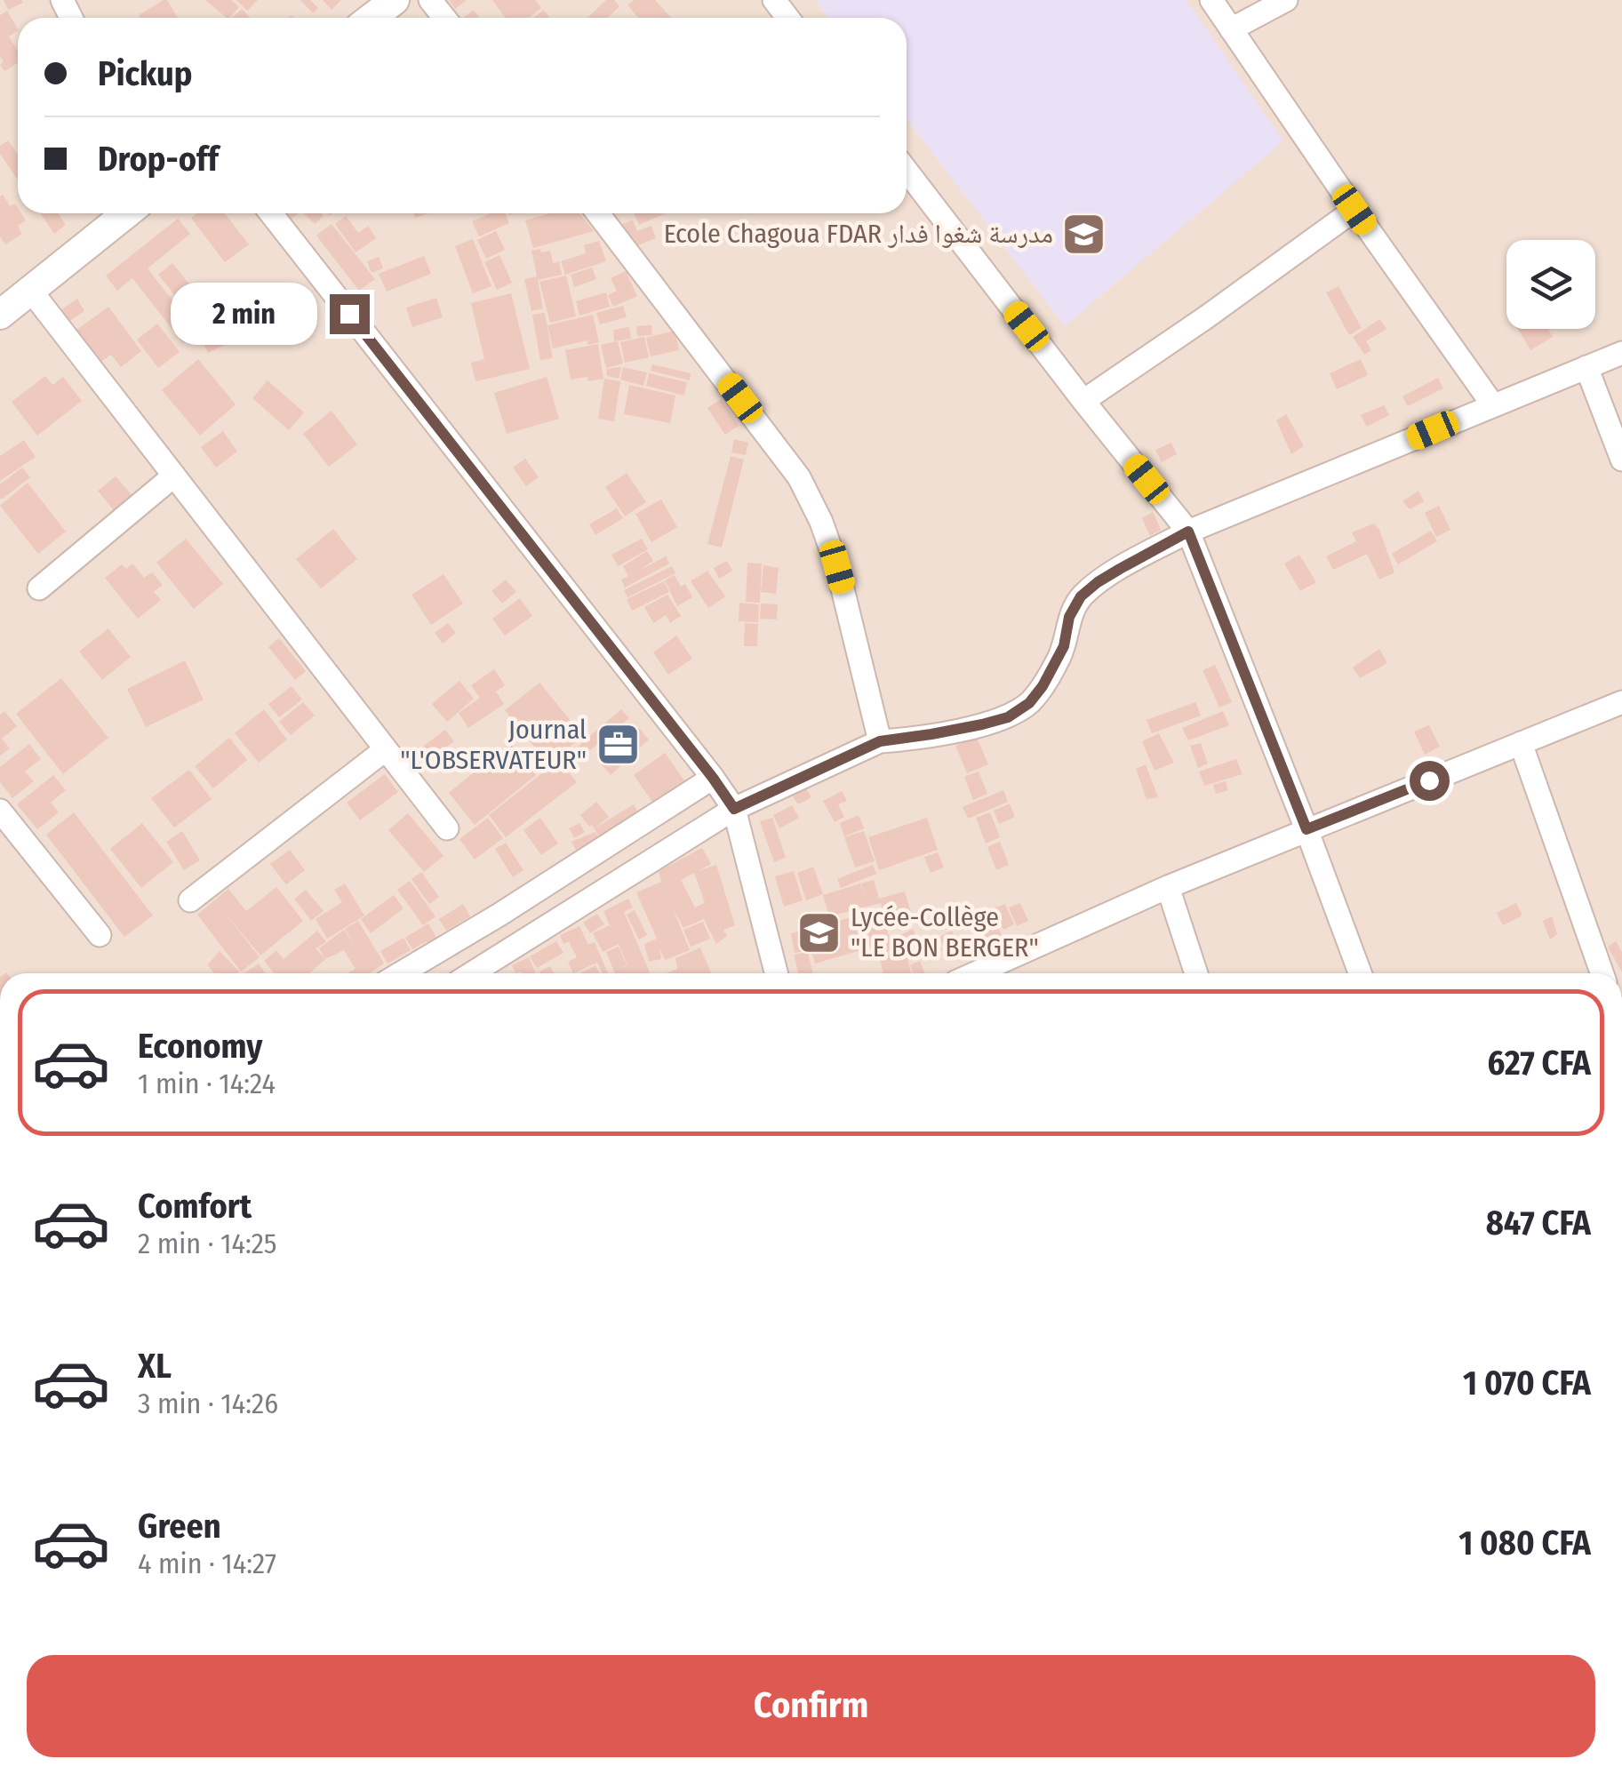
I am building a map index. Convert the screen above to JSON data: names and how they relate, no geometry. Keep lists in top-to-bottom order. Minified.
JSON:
{"places":{"school or university":["Ecole Chagoua FDAR مدرسة شغوا فدار","Lycée-Collège \"LE BON BERGER\""],"office":["Journal \"L'OBSERVATEUR\""]},"page":{"banner":["Pickup","Drop-off"],"bubble":"2 min","list":[{"name":"Economy","note":"1 min · 14:24","value":"627 CFA"},{"name":"Comfort","note":"2 min · 14:25","value":"847 CFA"},{"name":"XL","note":"3 min · 14:26","value":"1 070 CFA"},{"name":"Green","note":"4 min · 14:27","value":"1 080 CFA"}],"buttons":"Confirm"}}
